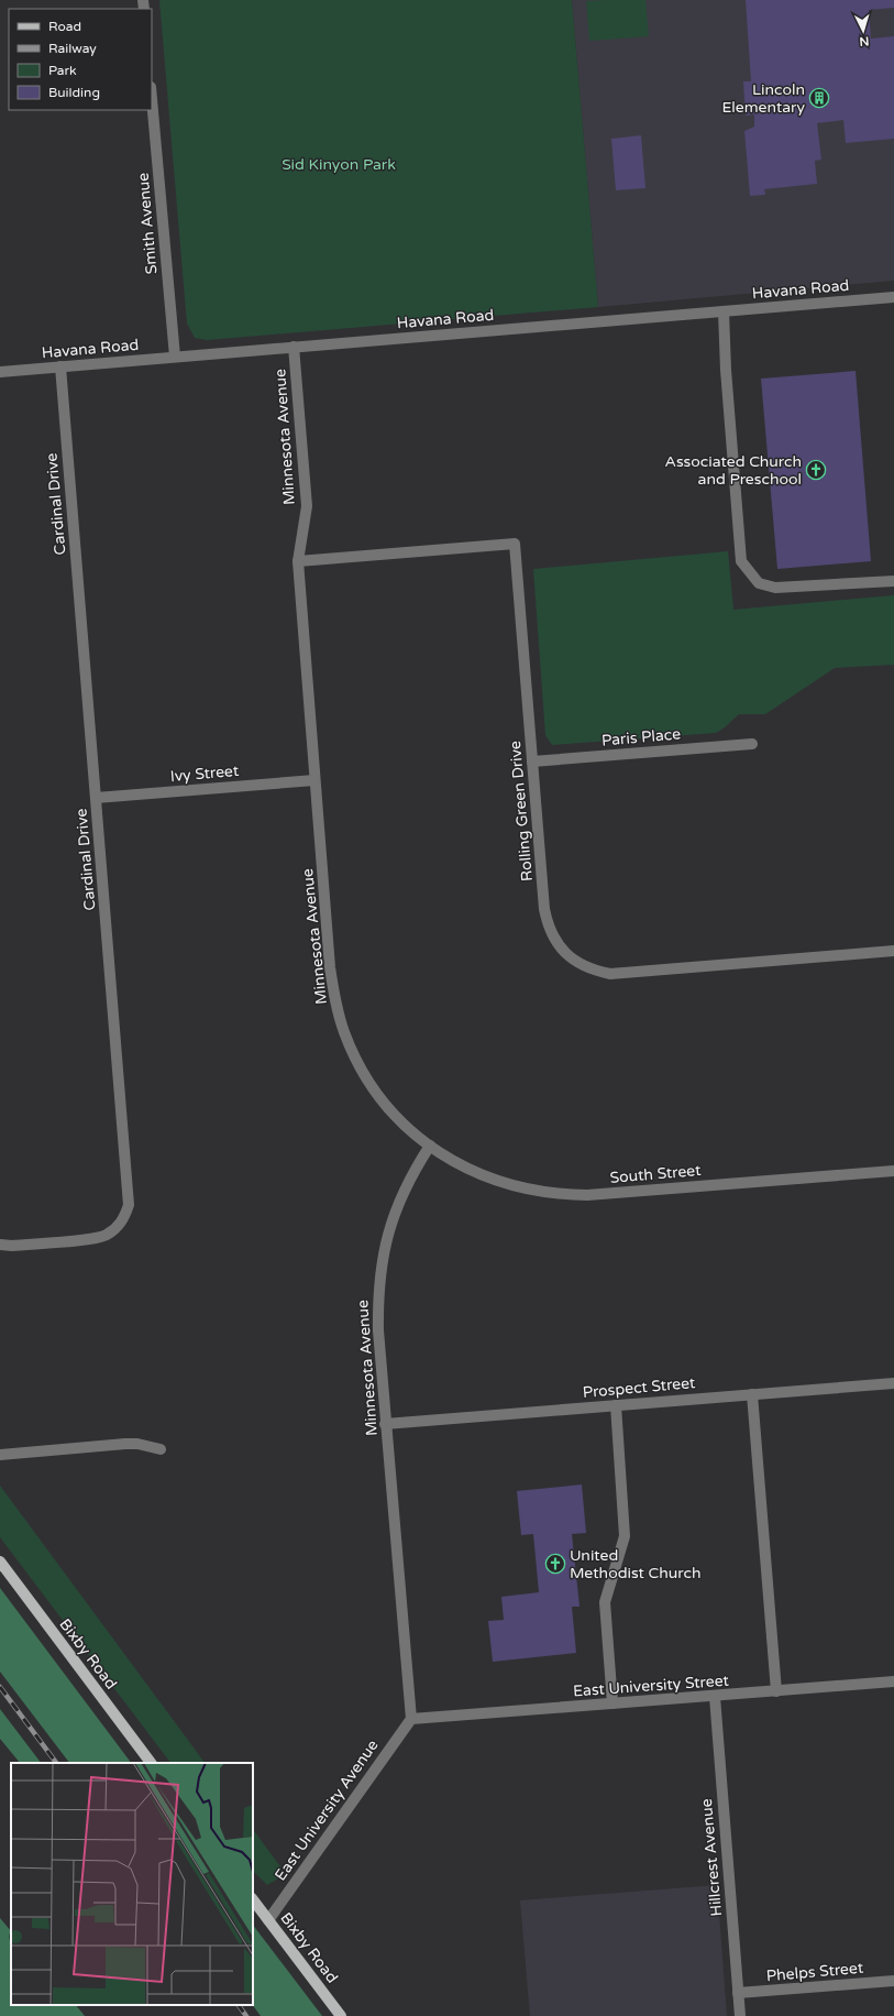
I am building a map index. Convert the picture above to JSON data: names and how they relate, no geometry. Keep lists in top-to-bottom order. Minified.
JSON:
{"streets":{"main road":["Bixby Road"],"street":["Smith Avenue","Havana Road","Minnesota Avenue","Cardinal Drive","Paris Place","Ivy Street","Rolling Green Drive","South Street","Prospect Street","East University Street","East University Avenue","Hillcrest Avenue","Phelps Street"]},"crossings":[["Smith Avenue","Havana Road"],["Havana Road","Minnesota Avenue"],["Havana Road","Cardinal Drive"],["Minnesota Avenue","Ivy Street"],["Minnesota Avenue","Rolling Green Drive"],["Minnesota Avenue","South Street"],["Minnesota Avenue","Prospect Street"],["Minnesota Avenue","East University Street"],["Minnesota Avenue","East University Avenue"],["Cardinal Drive","Ivy Street"],["Paris Place","Rolling Green Drive"],["Bixby Road","East University Avenue"],["East University Street","East University Avenue"],["East University Street","Hillcrest Avenue"],["Hillcrest Avenue","Phelps Street"]],"parks":["Sid Kinyon Park"],"places":{"building":["Lincoln Elementary"],"church":["Associated Church and Preschool","United Methodist Church"]},"legend":["Road","Railway","Park","Building"],"north":"bottom"}
